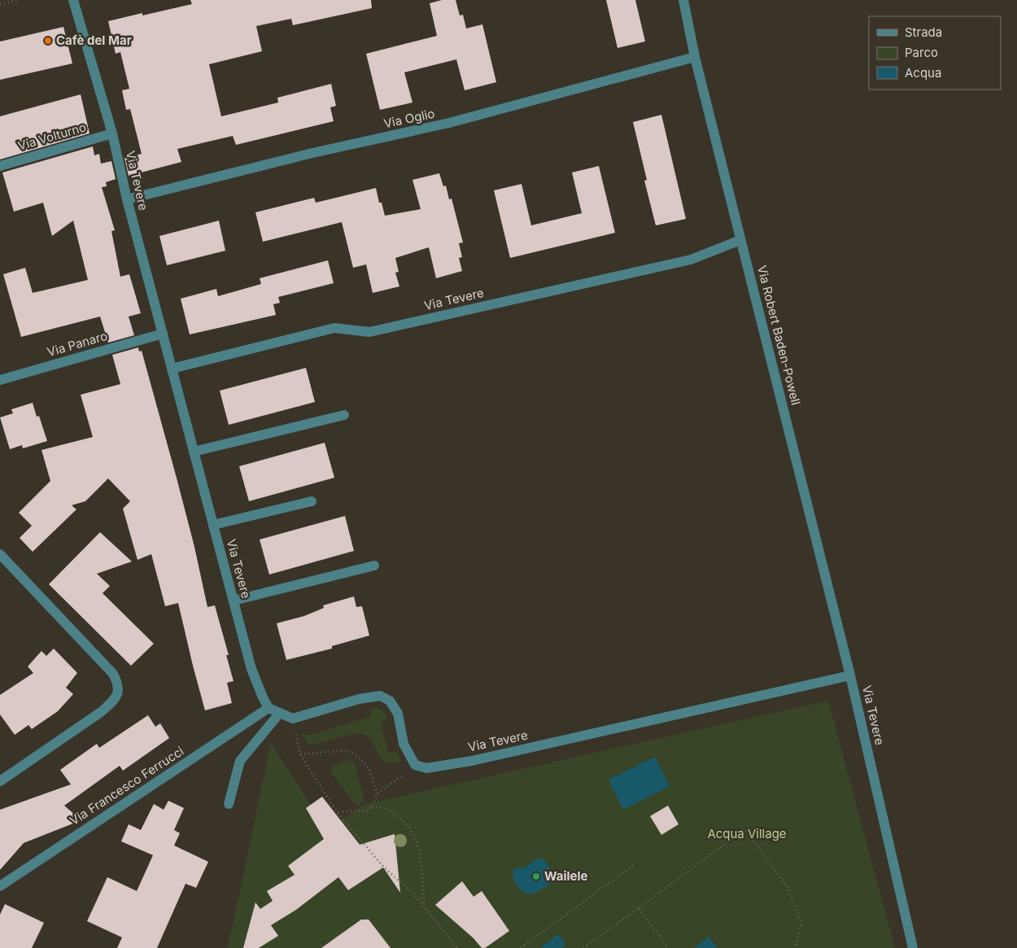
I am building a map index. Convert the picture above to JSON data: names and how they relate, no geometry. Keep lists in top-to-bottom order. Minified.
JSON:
{"streets":{"street":["Via Oglio","Via Volturno","Via Tevere","Via Robert Baden-Powell","Via Panaro","Via Francesco Ferrucci"]},"crossings":[["Via Oglio","Via Tevere"],["Via Oglio","Via Robert Baden-Powell"],["Via Volturno","Via Tevere"],["Via Tevere","Via Robert Baden-Powell"],["Via Tevere","Via Panaro"],["Via Tevere","Via Francesco Ferrucci"]],"parks":["Acqua Village"],"places":["Cafè del Mar","Wailele"],"legend":["Strada","Parco","Acqua"]}
